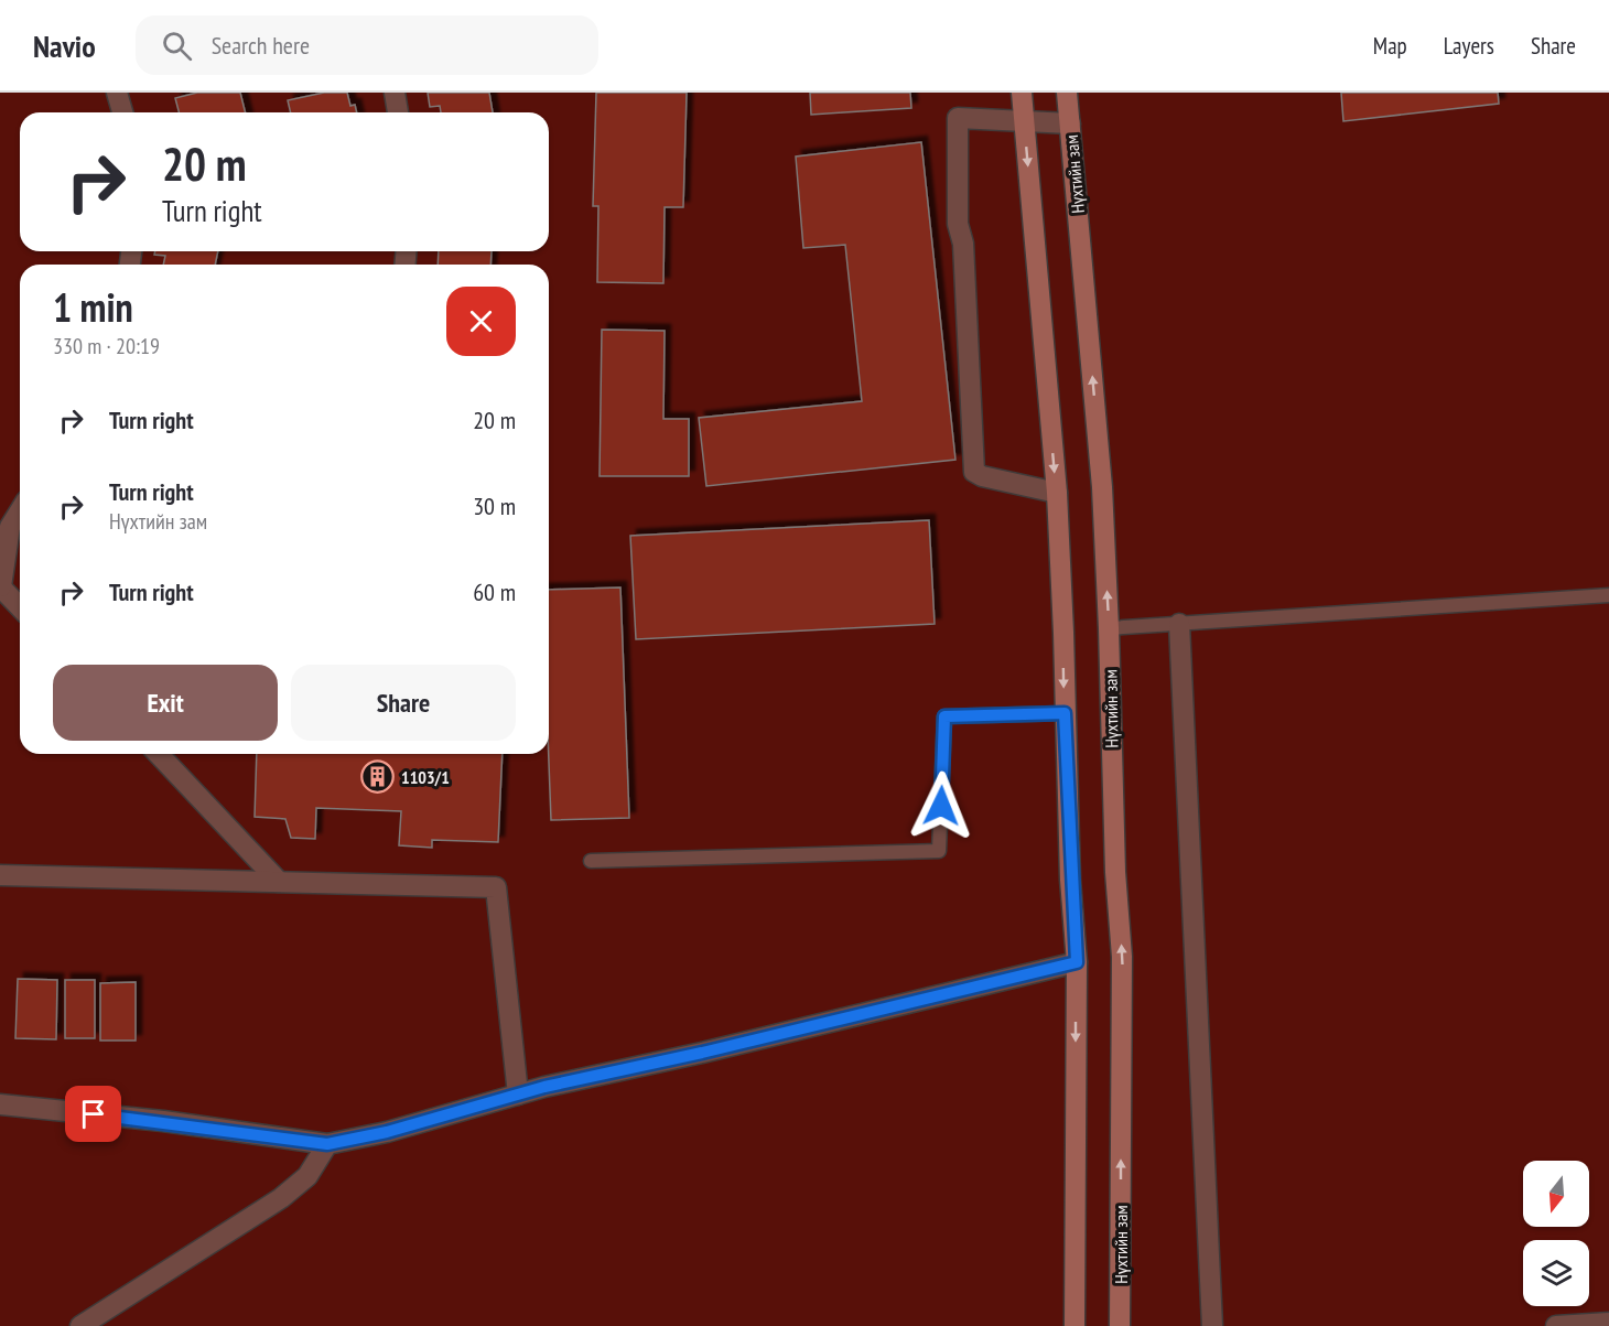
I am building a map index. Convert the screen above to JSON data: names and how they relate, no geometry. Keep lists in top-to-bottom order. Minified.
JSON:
{"streets":{"main road":["Нүхтийн зам"]},"places":{"building":["1103/1"]},"north":"bottom","page":{"header":"Navio","search":"Search here","nav":["Map","Layers","Share"],"turn":["20 m","Turn right"],"heading":["1 min","330 m · 20:19"],"list":[{"name":"Turn right","value":"20 m"},{"name":"Turn right","note":"Нүхтийн зам","value":"30 m"},{"name":"Turn right","value":"60 m"}],"buttons":["Exit","Share"]}}
